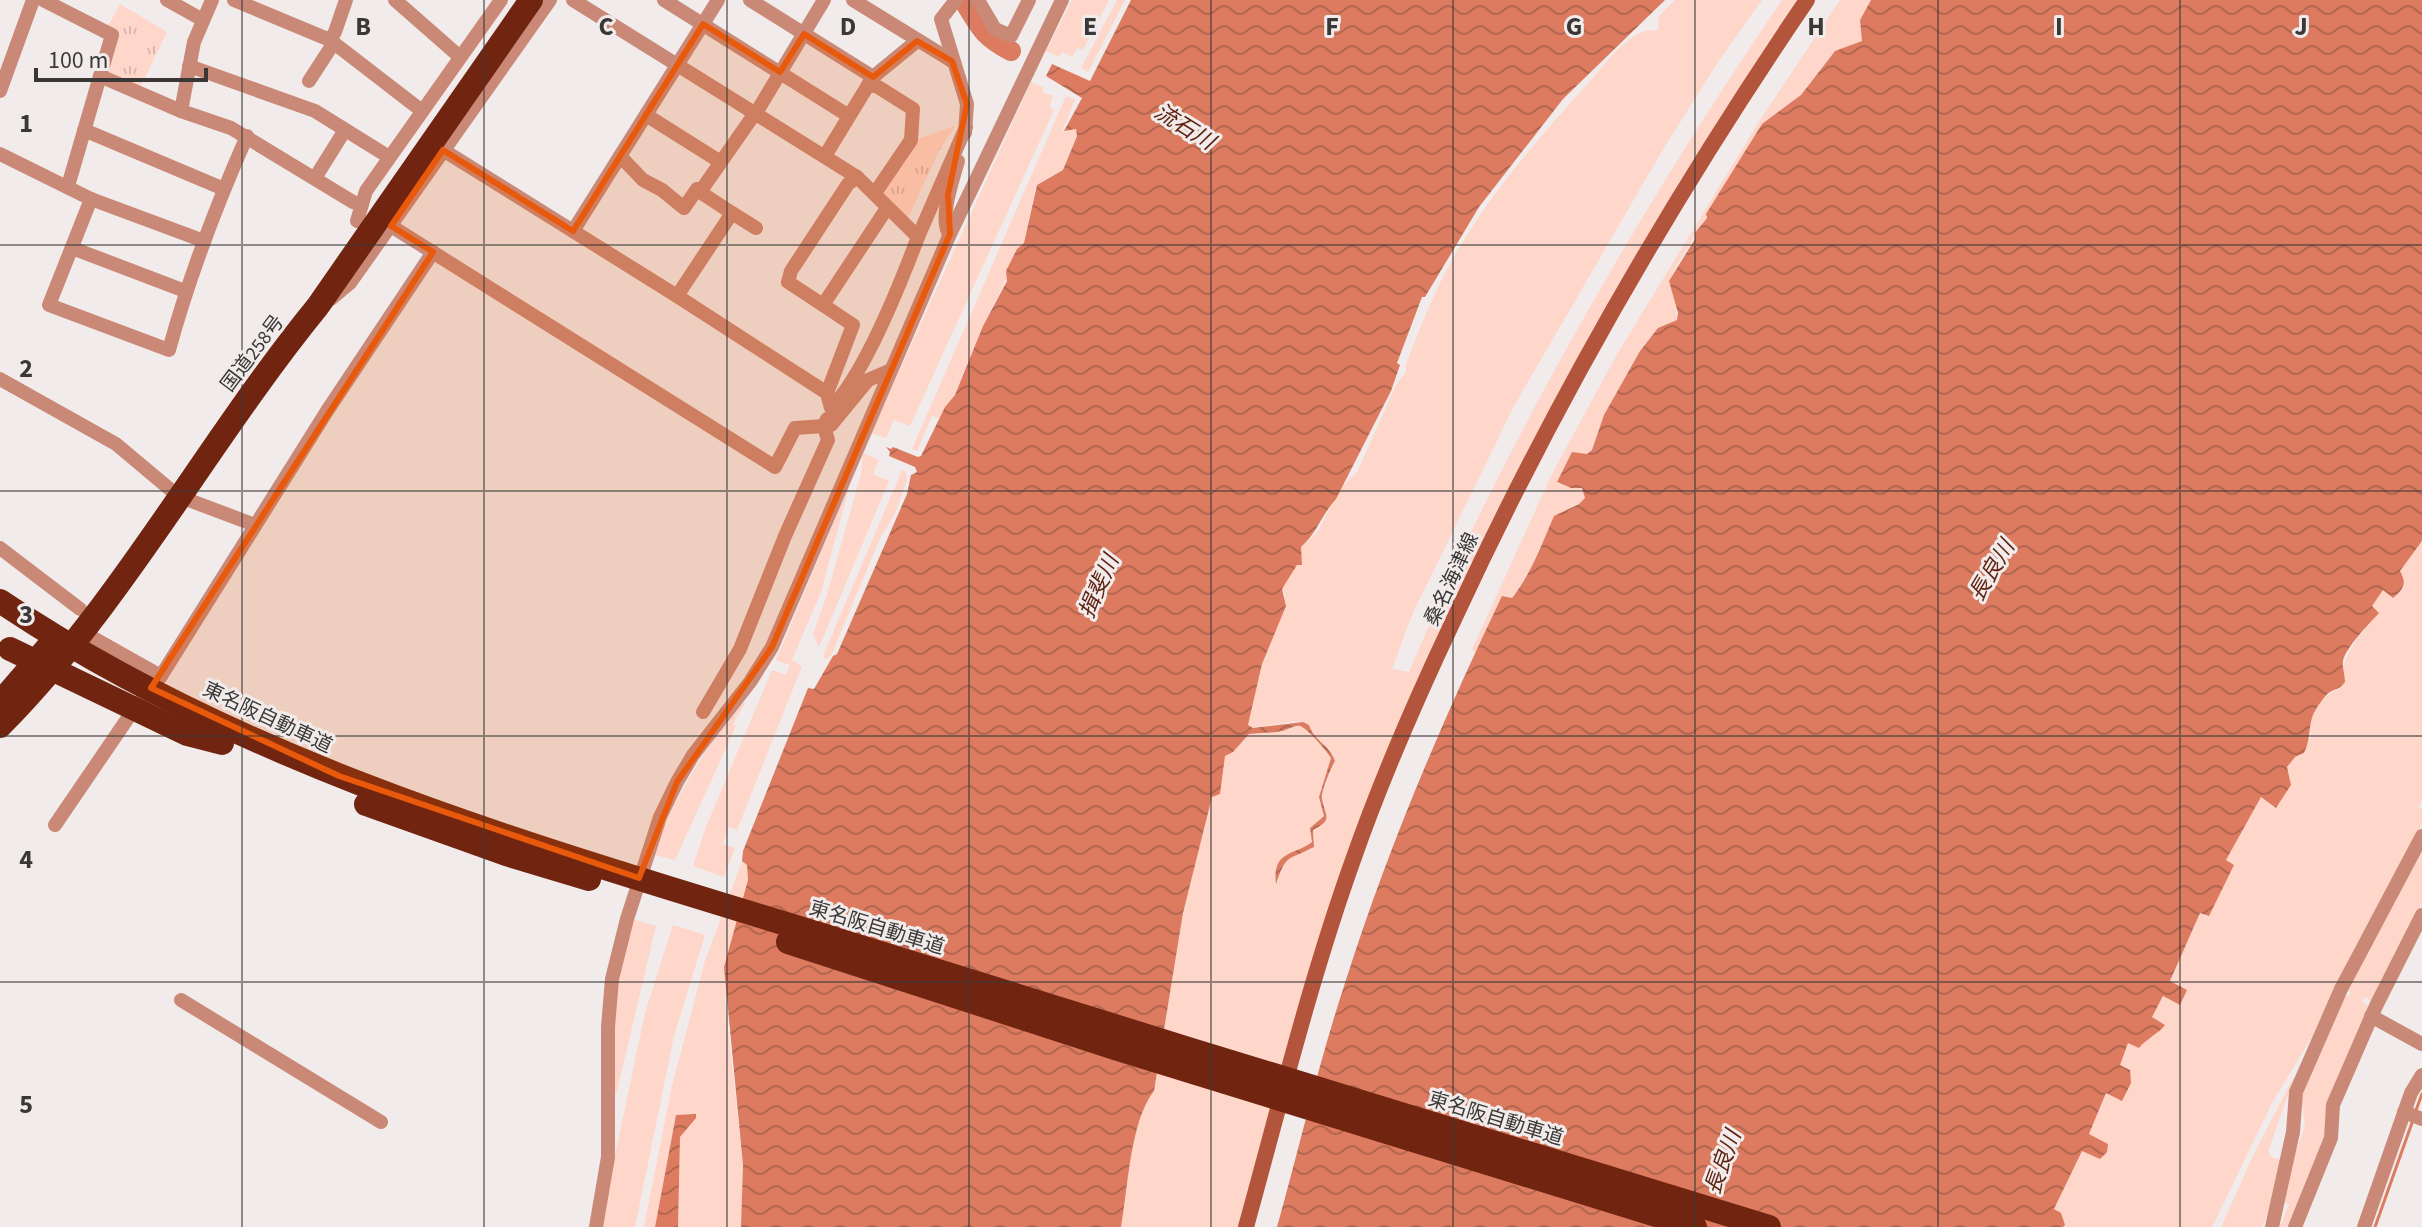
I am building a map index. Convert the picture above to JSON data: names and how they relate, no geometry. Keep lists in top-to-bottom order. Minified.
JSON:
{"streets":{"highway":["国道258号","東名阪自動車道"],"main road":["桑名海津線"]},"water":["流石川","長良川","揖斐川"],"scale_bar":"100 m","grid":{"columns":["B","C","D","E","F","G","H","I","J"],"rows":["1","2","3","4","5"]}}
